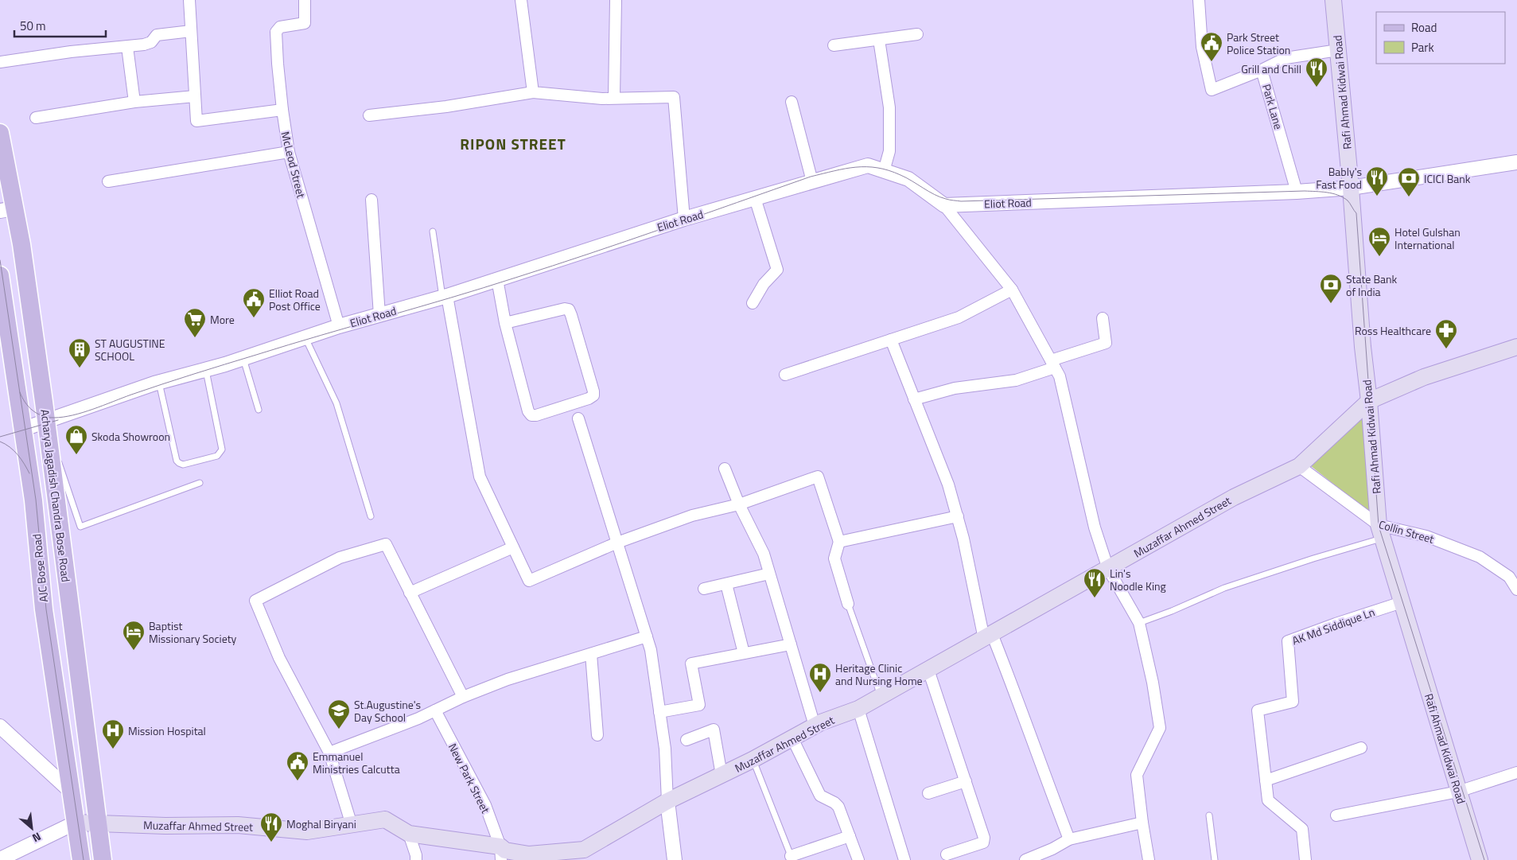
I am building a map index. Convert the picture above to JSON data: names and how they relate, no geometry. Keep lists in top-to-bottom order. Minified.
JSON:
{"streets":{"main road":["Rafi Ahmad Kidwai Road","Acharya Jagadish Chandra Bose Road","Muzaffar Ahmed Street","AJC Bose Road"],"street":["Park Lane","McLeod Street","Eliot Road","Collin Street","AK Md Siddique Ln","New Park Street"]},"crossings":[["Rafi Ahmad Kidwai Road","Eliot Road"],["Rafi Ahmad Kidwai Road","Muzaffar Ahmed Street"],["Rafi Ahmad Kidwai Road","Collin Street"],["Rafi Ahmad Kidwai Road","AK Md Siddique Ln"],["Park Lane","Eliot Road"],["McLeod Street","Eliot Road"],["Eliot Road","Acharya Jagadish Chandra Bose Road"],["Eliot Road","AJC Bose Road"],["Acharya Jagadish Chandra Bose Road","Muzaffar Ahmed Street"],["Muzaffar Ahmed Street","Collin Street"],["Muzaffar Ahmed Street","AJC Bose Road"],["Muzaffar Ahmed Street","New Park Street"]],"districts":["RIPON STREET"],"places":{"public building":["Park Street Police Station","Elliot Road Post Office","Emmanuel Ministries Calcutta"],"restaurant":["Grill and Chill","Bably's Fast Food","Lin's Noodle King","Moghal Biryani"],"bank":["ICICI Bank","State Bank of India"],"hotel":["Hotel Gulshan International","Baptist Missionary Society"],"supermarket":["More"],"pharmacy":["Ross Healthcare"],"building":["ST AUGUSTINE SCHOOL"],"shop":["Skoda Showroon"],"hospital":["Heritage Clinic and Nursing Home","Mission Hospital"],"school or university":["St.Augustine's Day School"]},"legend":["Road","Park"],"scale_bar":"50 m","north":"bottom right"}
